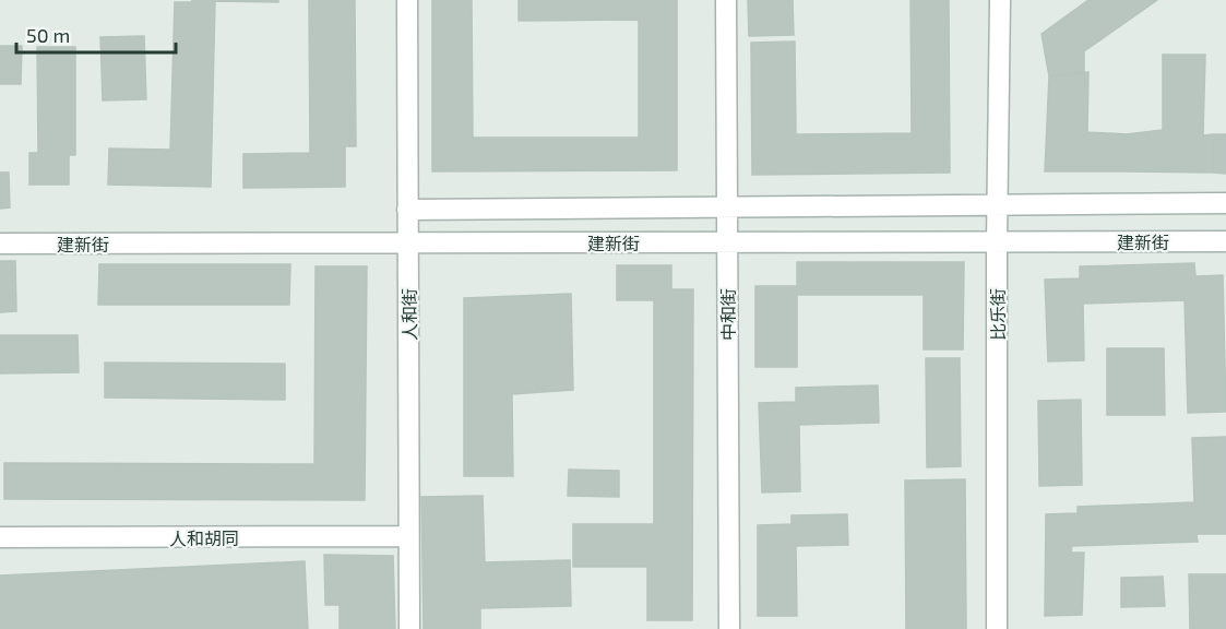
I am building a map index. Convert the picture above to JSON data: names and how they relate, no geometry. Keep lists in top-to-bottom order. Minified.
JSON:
{"streets":{"street":["建新街","人和街","中和街","比乐街","人和胡同"]},"crossings":[["建新街","人和街"],["建新街","中和街"],["建新街","比乐街"],["人和街","人和胡同"]],"scale_bar":"50 m"}
